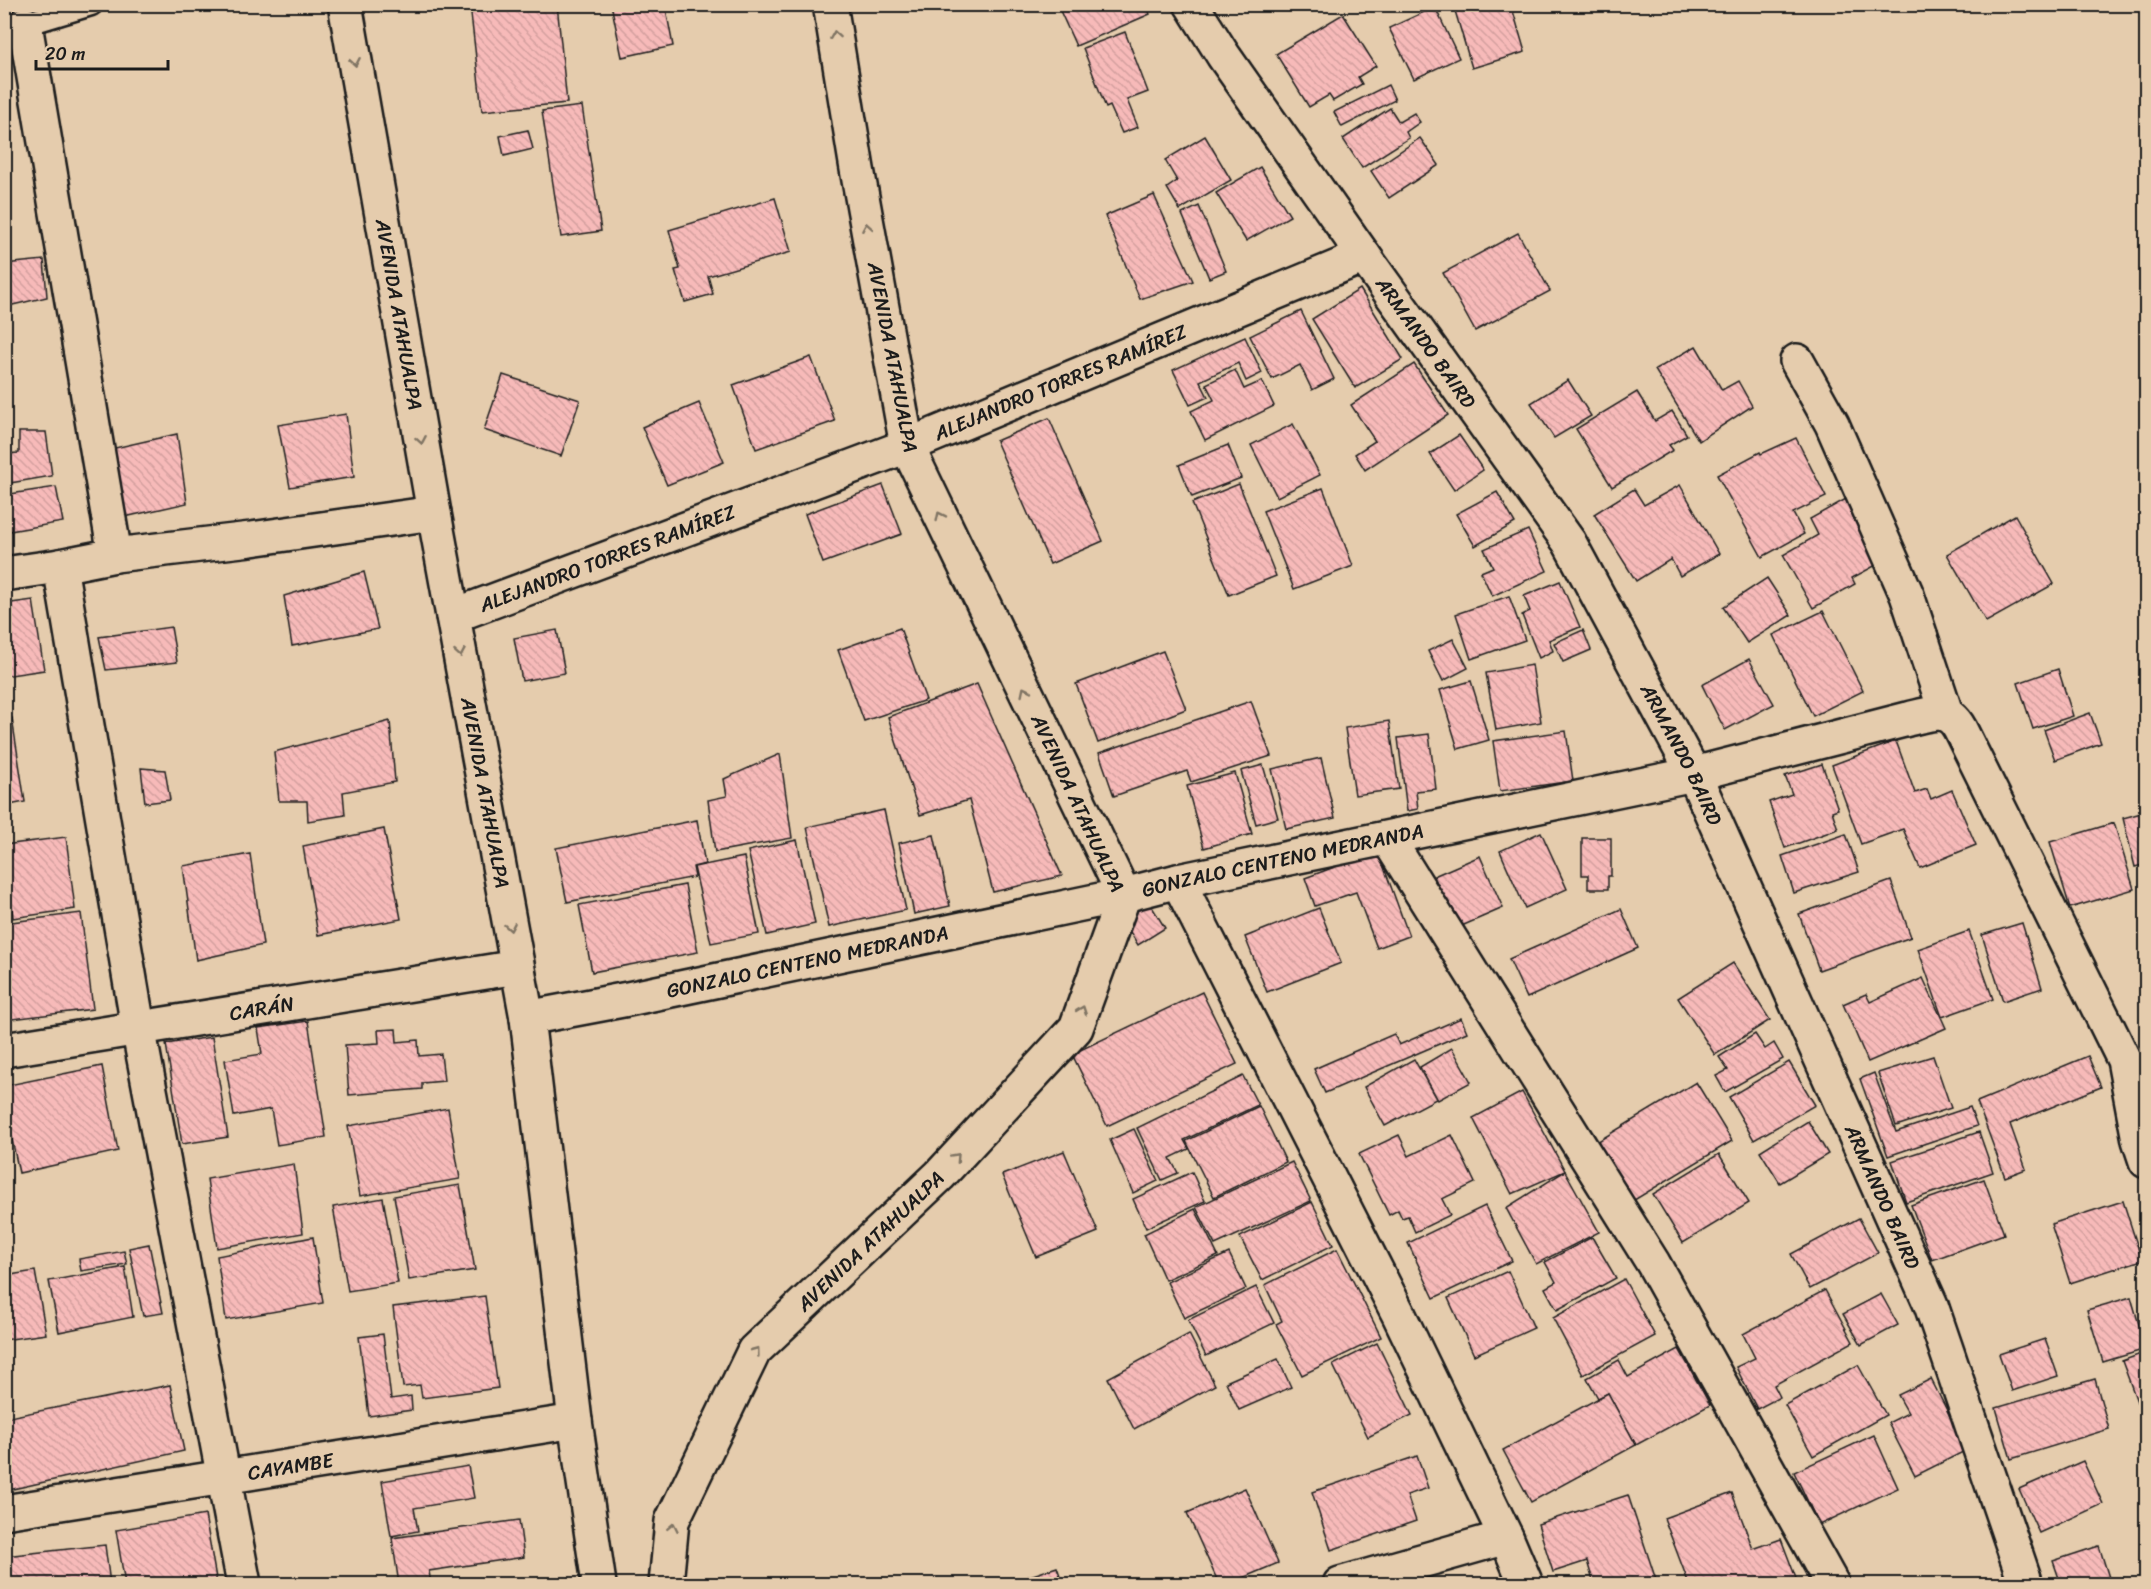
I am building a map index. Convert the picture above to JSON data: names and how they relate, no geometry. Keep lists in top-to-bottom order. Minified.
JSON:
{"streets":{"main road":["AVENIDA ATAHUALPA","ARMANDO BAIRD","ALEJANDRO TORRES RAMÍREZ","GONZALO CENTENO MEDRANDA","CARÁN","CAYAMBE"]},"crossings":[["AVENIDA ATAHUALPA","ALEJANDRO TORRES RAMÍREZ"],["AVENIDA ATAHUALPA","GONZALO CENTENO MEDRANDA"],["AVENIDA ATAHUALPA","CARÁN"],["AVENIDA ATAHUALPA","CAYAMBE"],["ARMANDO BAIRD","ALEJANDRO TORRES RAMÍREZ"],["ARMANDO BAIRD","GONZALO CENTENO MEDRANDA"]],"scale_bar":"20 m"}
